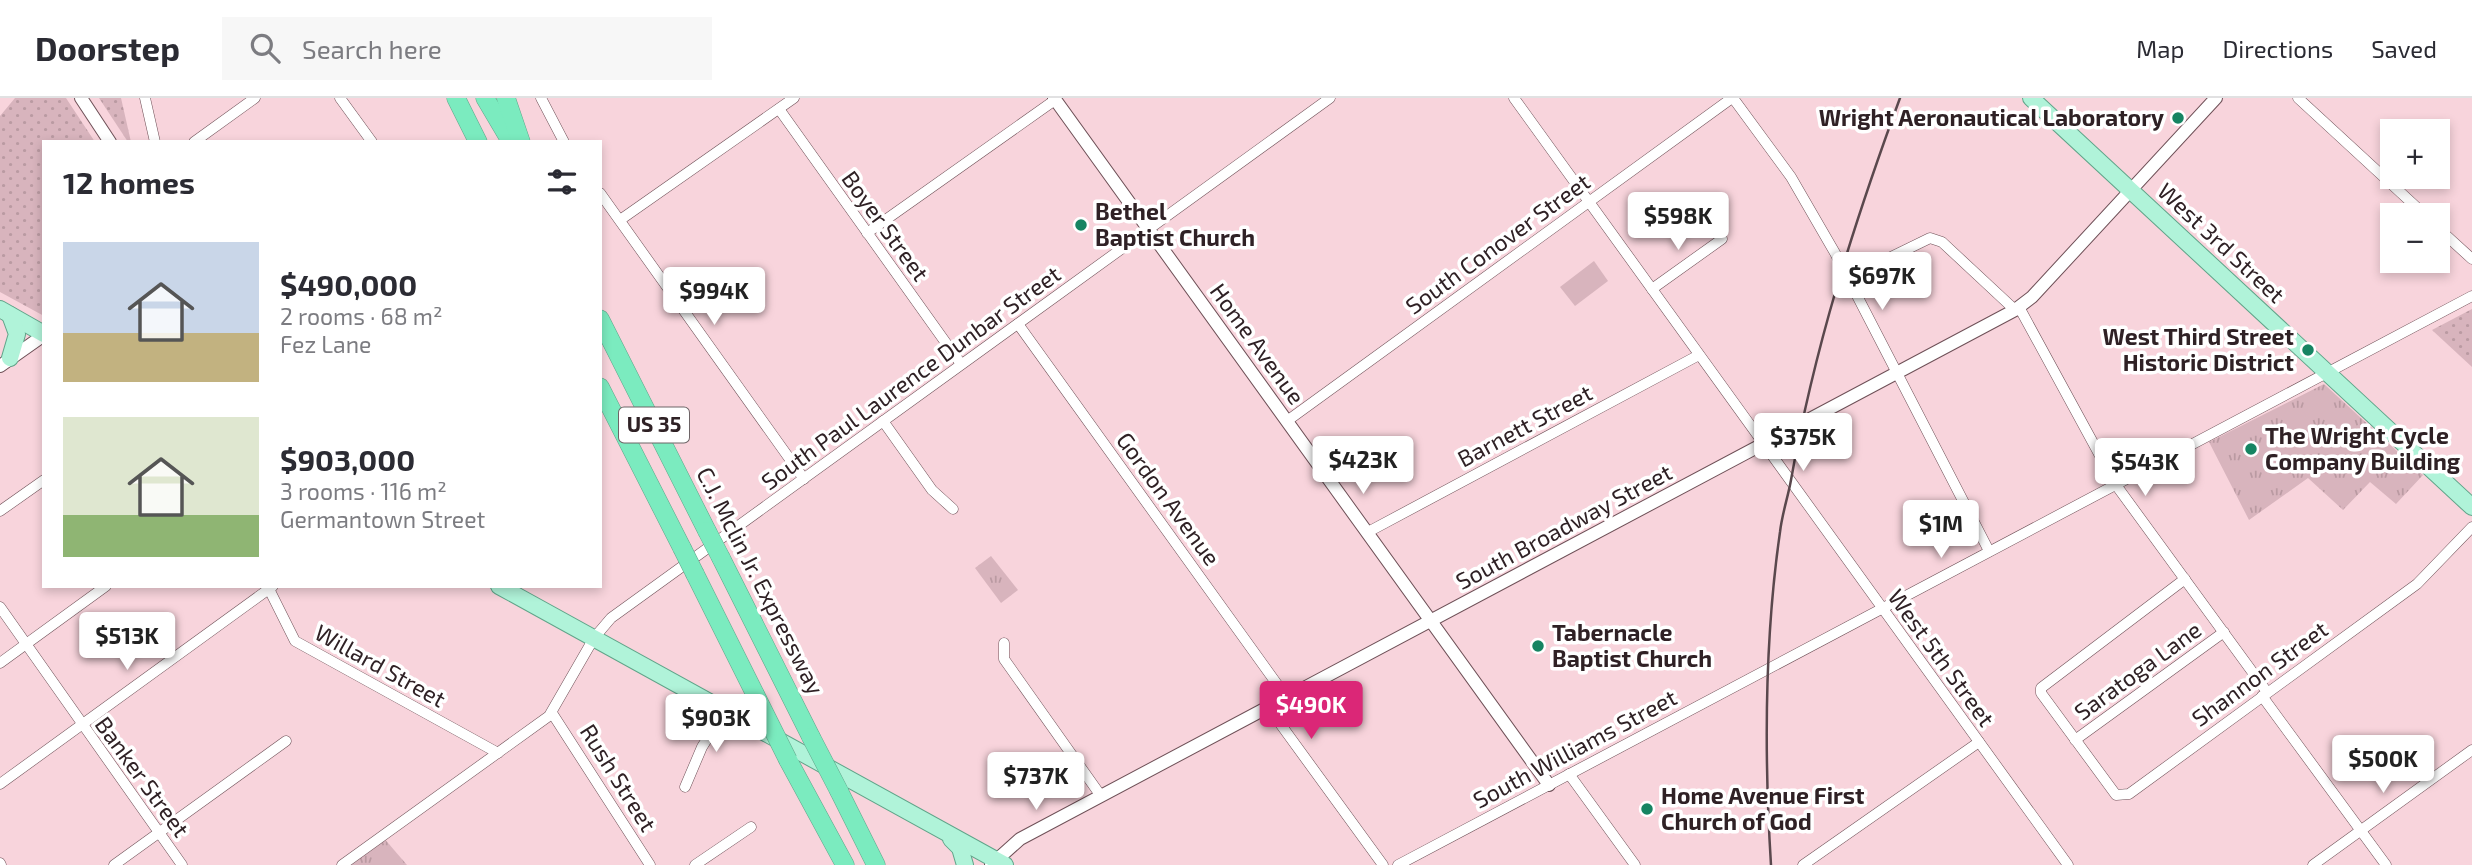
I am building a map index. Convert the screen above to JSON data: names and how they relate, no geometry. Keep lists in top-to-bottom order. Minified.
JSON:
{"streets":{"highway":["US 35","C.J. Mclin Jr. Expressway"],"main road":["West 3rd Street"],"street":["Boyer Street","South Conover Street","Home Avenue","South Paul Laurence Dunbar Street","Barnett Street","Gordon Avenue","South Broadway Street","West 5th Street","Willard Street","Saratoga Lane","Shannon Street","South Williams Street","Banker Street","Rush Street"]},"crossings":[["Boyer Street","South Paul Laurence Dunbar Street"],["West 3rd Street","South Broadway Street"],["West 3rd Street","South Williams Street"],["South Conover Street","Home Avenue"],["South Conover Street","West 5th Street"],["Home Avenue","South Paul Laurence Dunbar Street"],["Home Avenue","Barnett Street"],["Home Avenue","South Broadway Street"],["Home Avenue","South Williams Street"],["South Paul Laurence Dunbar Street","Gordon Avenue"],["South Paul Laurence Dunbar Street","Willard Street"],["South Paul Laurence Dunbar Street","Rush Street"],["Barnett Street","West 5th Street"],["Gordon Avenue","South Broadway Street"],["South Broadway Street","West 5th Street"],["West 5th Street","South Williams Street"],["Saratoga Lane","Shannon Street"]],"places":["Wright Aeronautical Laboratory","Bethel Baptist Church","West Third Street Historic District","The Wright Cycle Company Building","Tabernacle Baptist Church","Home Avenue First Church of God"],"page":{"header":"Doorstep","search":"Search here","nav":["Map","Directions","Saved"],"map_buttons":["+","−"],"heading":"12 homes","price":["$598K","$697K","$994K","$375K","$423K","$543K","$1M","$513K","$490K","$903K","$500K","$737K"],"list":[{"name":"$490,000","note":"2 rooms · 68 m² · Fez Lane"},{"name":"$903,000","note":"3 rooms · 116 m² · Germantown Street"}]}}
